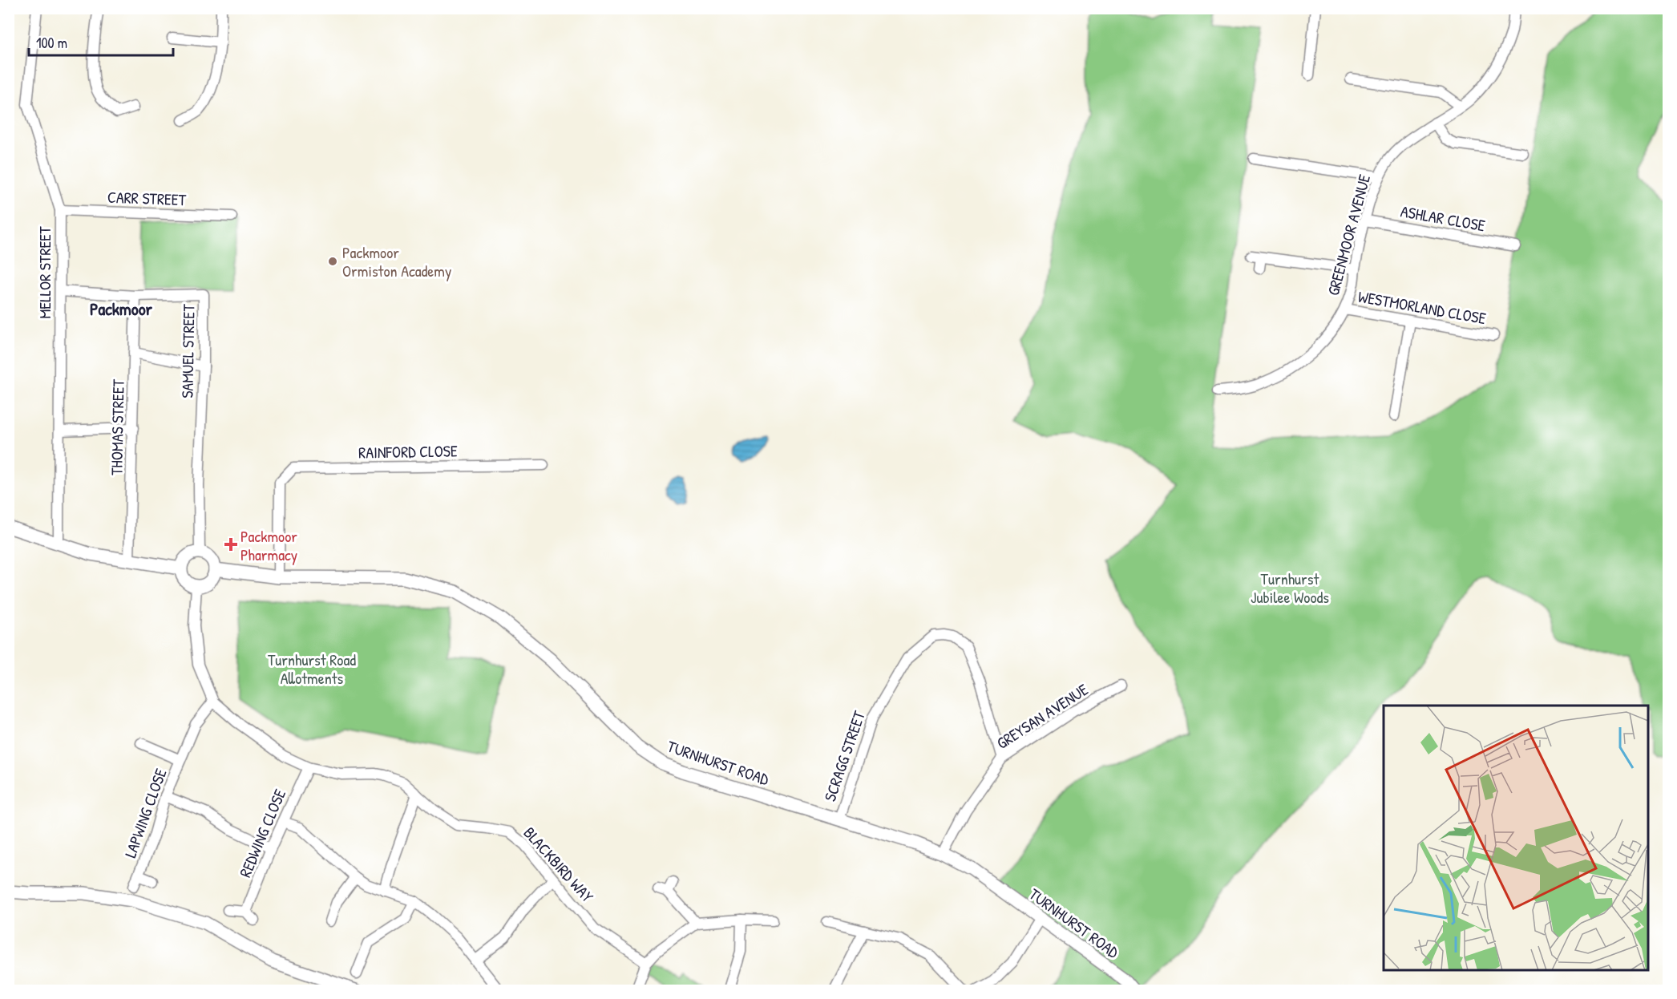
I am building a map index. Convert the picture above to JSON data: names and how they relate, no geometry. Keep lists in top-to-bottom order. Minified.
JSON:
{"streets":{"street":["CARR STREET","ASHLAR CLOSE","GREENMOOR AVENUE","MELLOR STREET","WESTMORLAND CLOSE","SAMUEL STREET","THOMAS STREET","RAINFORD CLOSE","GREYSAN AVENUE","SCRAGG STREET","TURNHURST ROAD","LAPWING CLOSE","REDWING CLOSE","BLACKBIRD WAY"]},"crossings":[["CARR STREET","MELLOR STREET"],["ASHLAR CLOSE","GREENMOOR AVENUE"],["GREENMOOR AVENUE","WESTMORLAND CLOSE"],["MELLOR STREET","SAMUEL STREET"],["SAMUEL STREET","THOMAS STREET"],["SAMUEL STREET","TURNHURST ROAD"],["SAMUEL STREET","BLACKBIRD WAY"],["RAINFORD CLOSE","TURNHURST ROAD"],["GREYSAN AVENUE","SCRAGG STREET"],["GREYSAN AVENUE","TURNHURST ROAD"],["SCRAGG STREET","TURNHURST ROAD"],["TURNHURST ROAD","BLACKBIRD WAY"],["LAPWING CLOSE","BLACKBIRD WAY"],["REDWING CLOSE","BLACKBIRD WAY"]],"districts":["Packmoor"],"parks":["Turnhurst Jubilee Woods","Turnhurst Road Allotments"],"places":{"other":["Packmoor Ormiston Academy"],"health":["Packmoor Pharmacy"]},"scale_bar":"100 m"}
